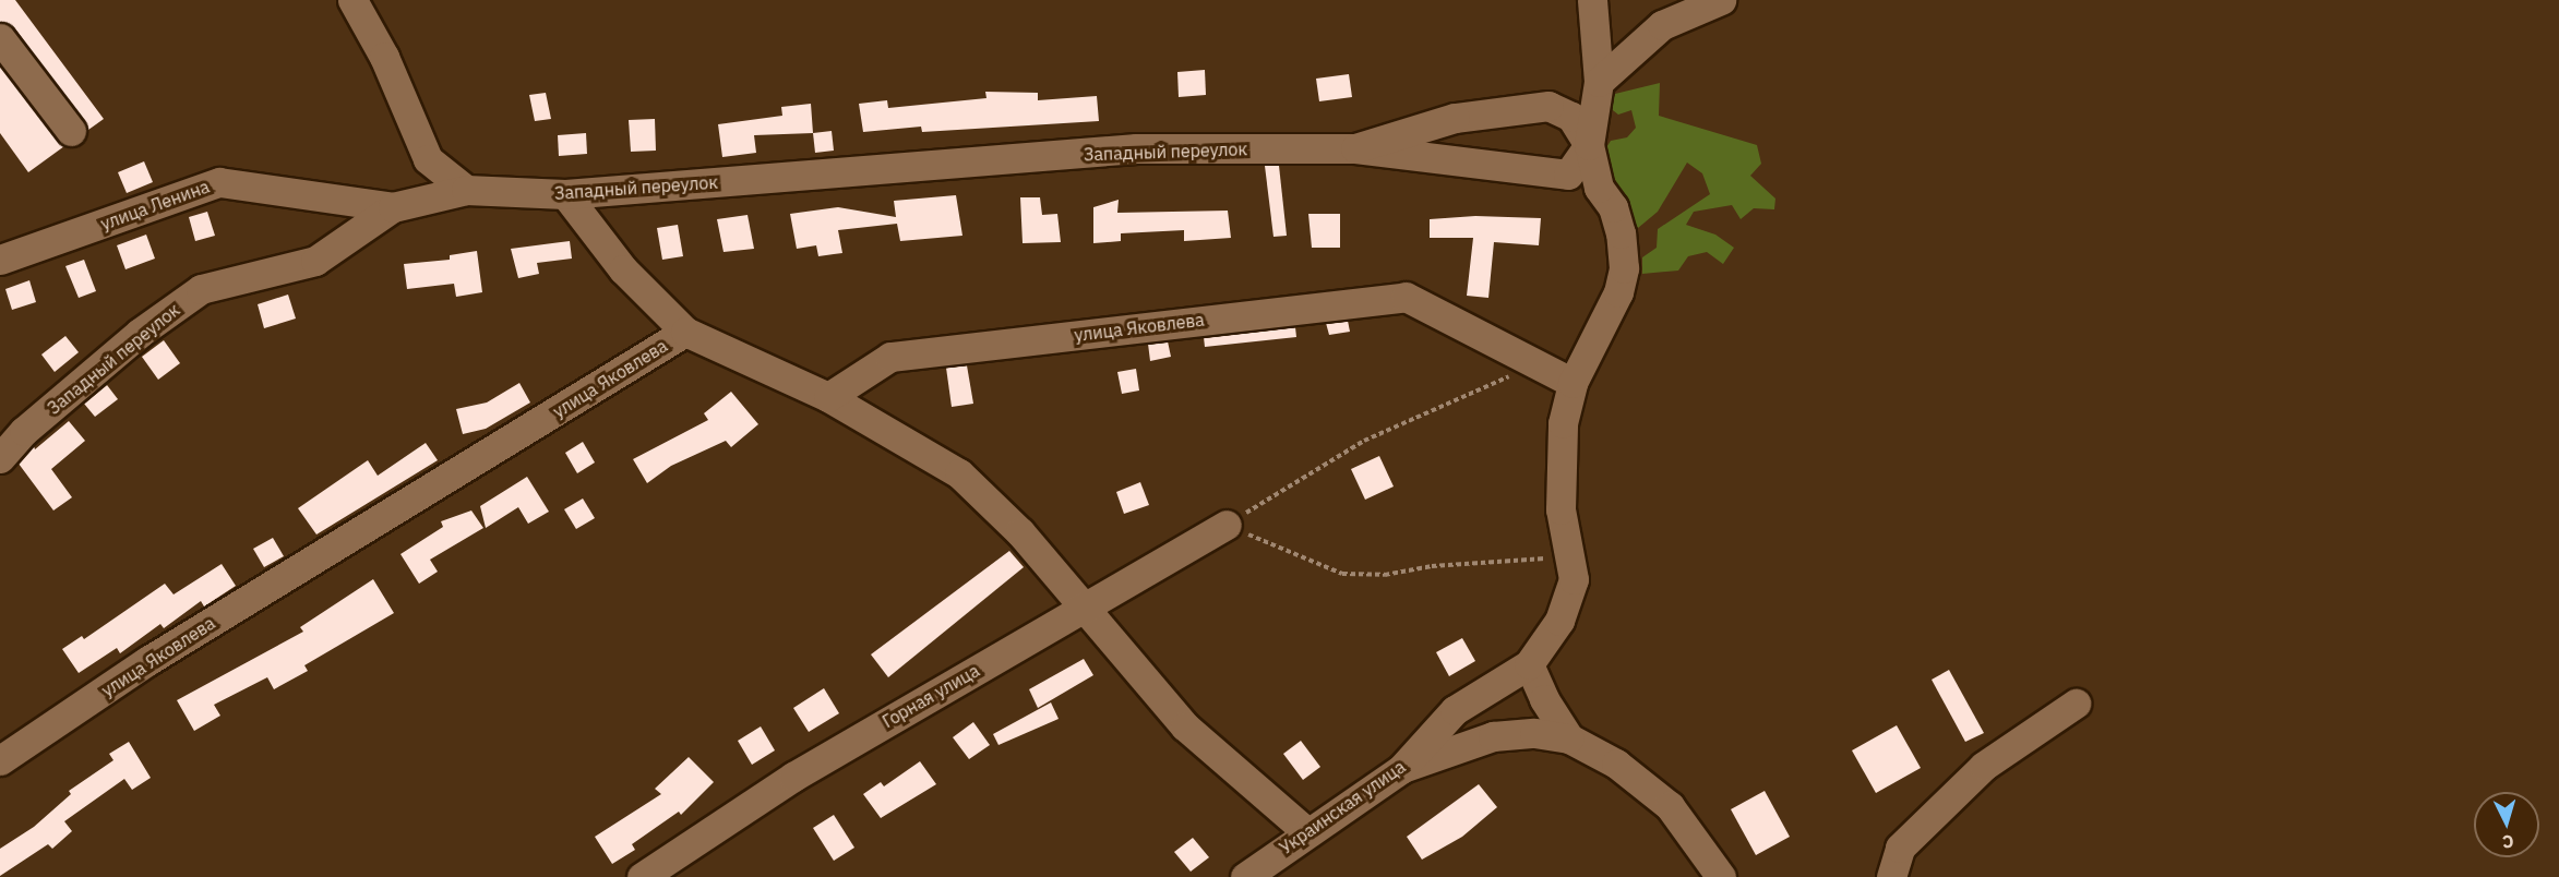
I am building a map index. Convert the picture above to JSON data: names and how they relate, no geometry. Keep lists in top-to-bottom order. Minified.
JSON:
{"streets":{"street":["Западный переулок","улица Ленина","улица Яковлева","Горная улица","Украинская улица"]},"crossings":[["Западный переулок","улица Ленина"]],"north":"bottom"}
